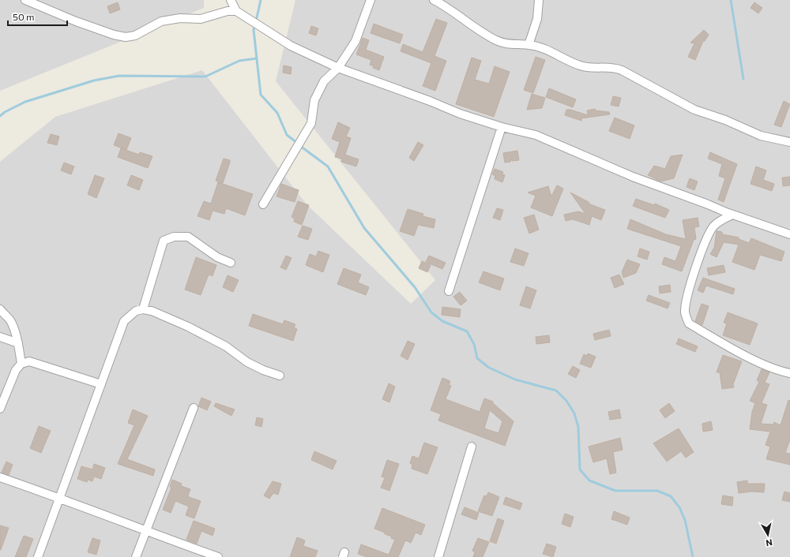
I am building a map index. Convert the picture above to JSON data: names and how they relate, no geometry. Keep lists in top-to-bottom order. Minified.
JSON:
{"scale_bar":"50 m","north":"bottom"}
